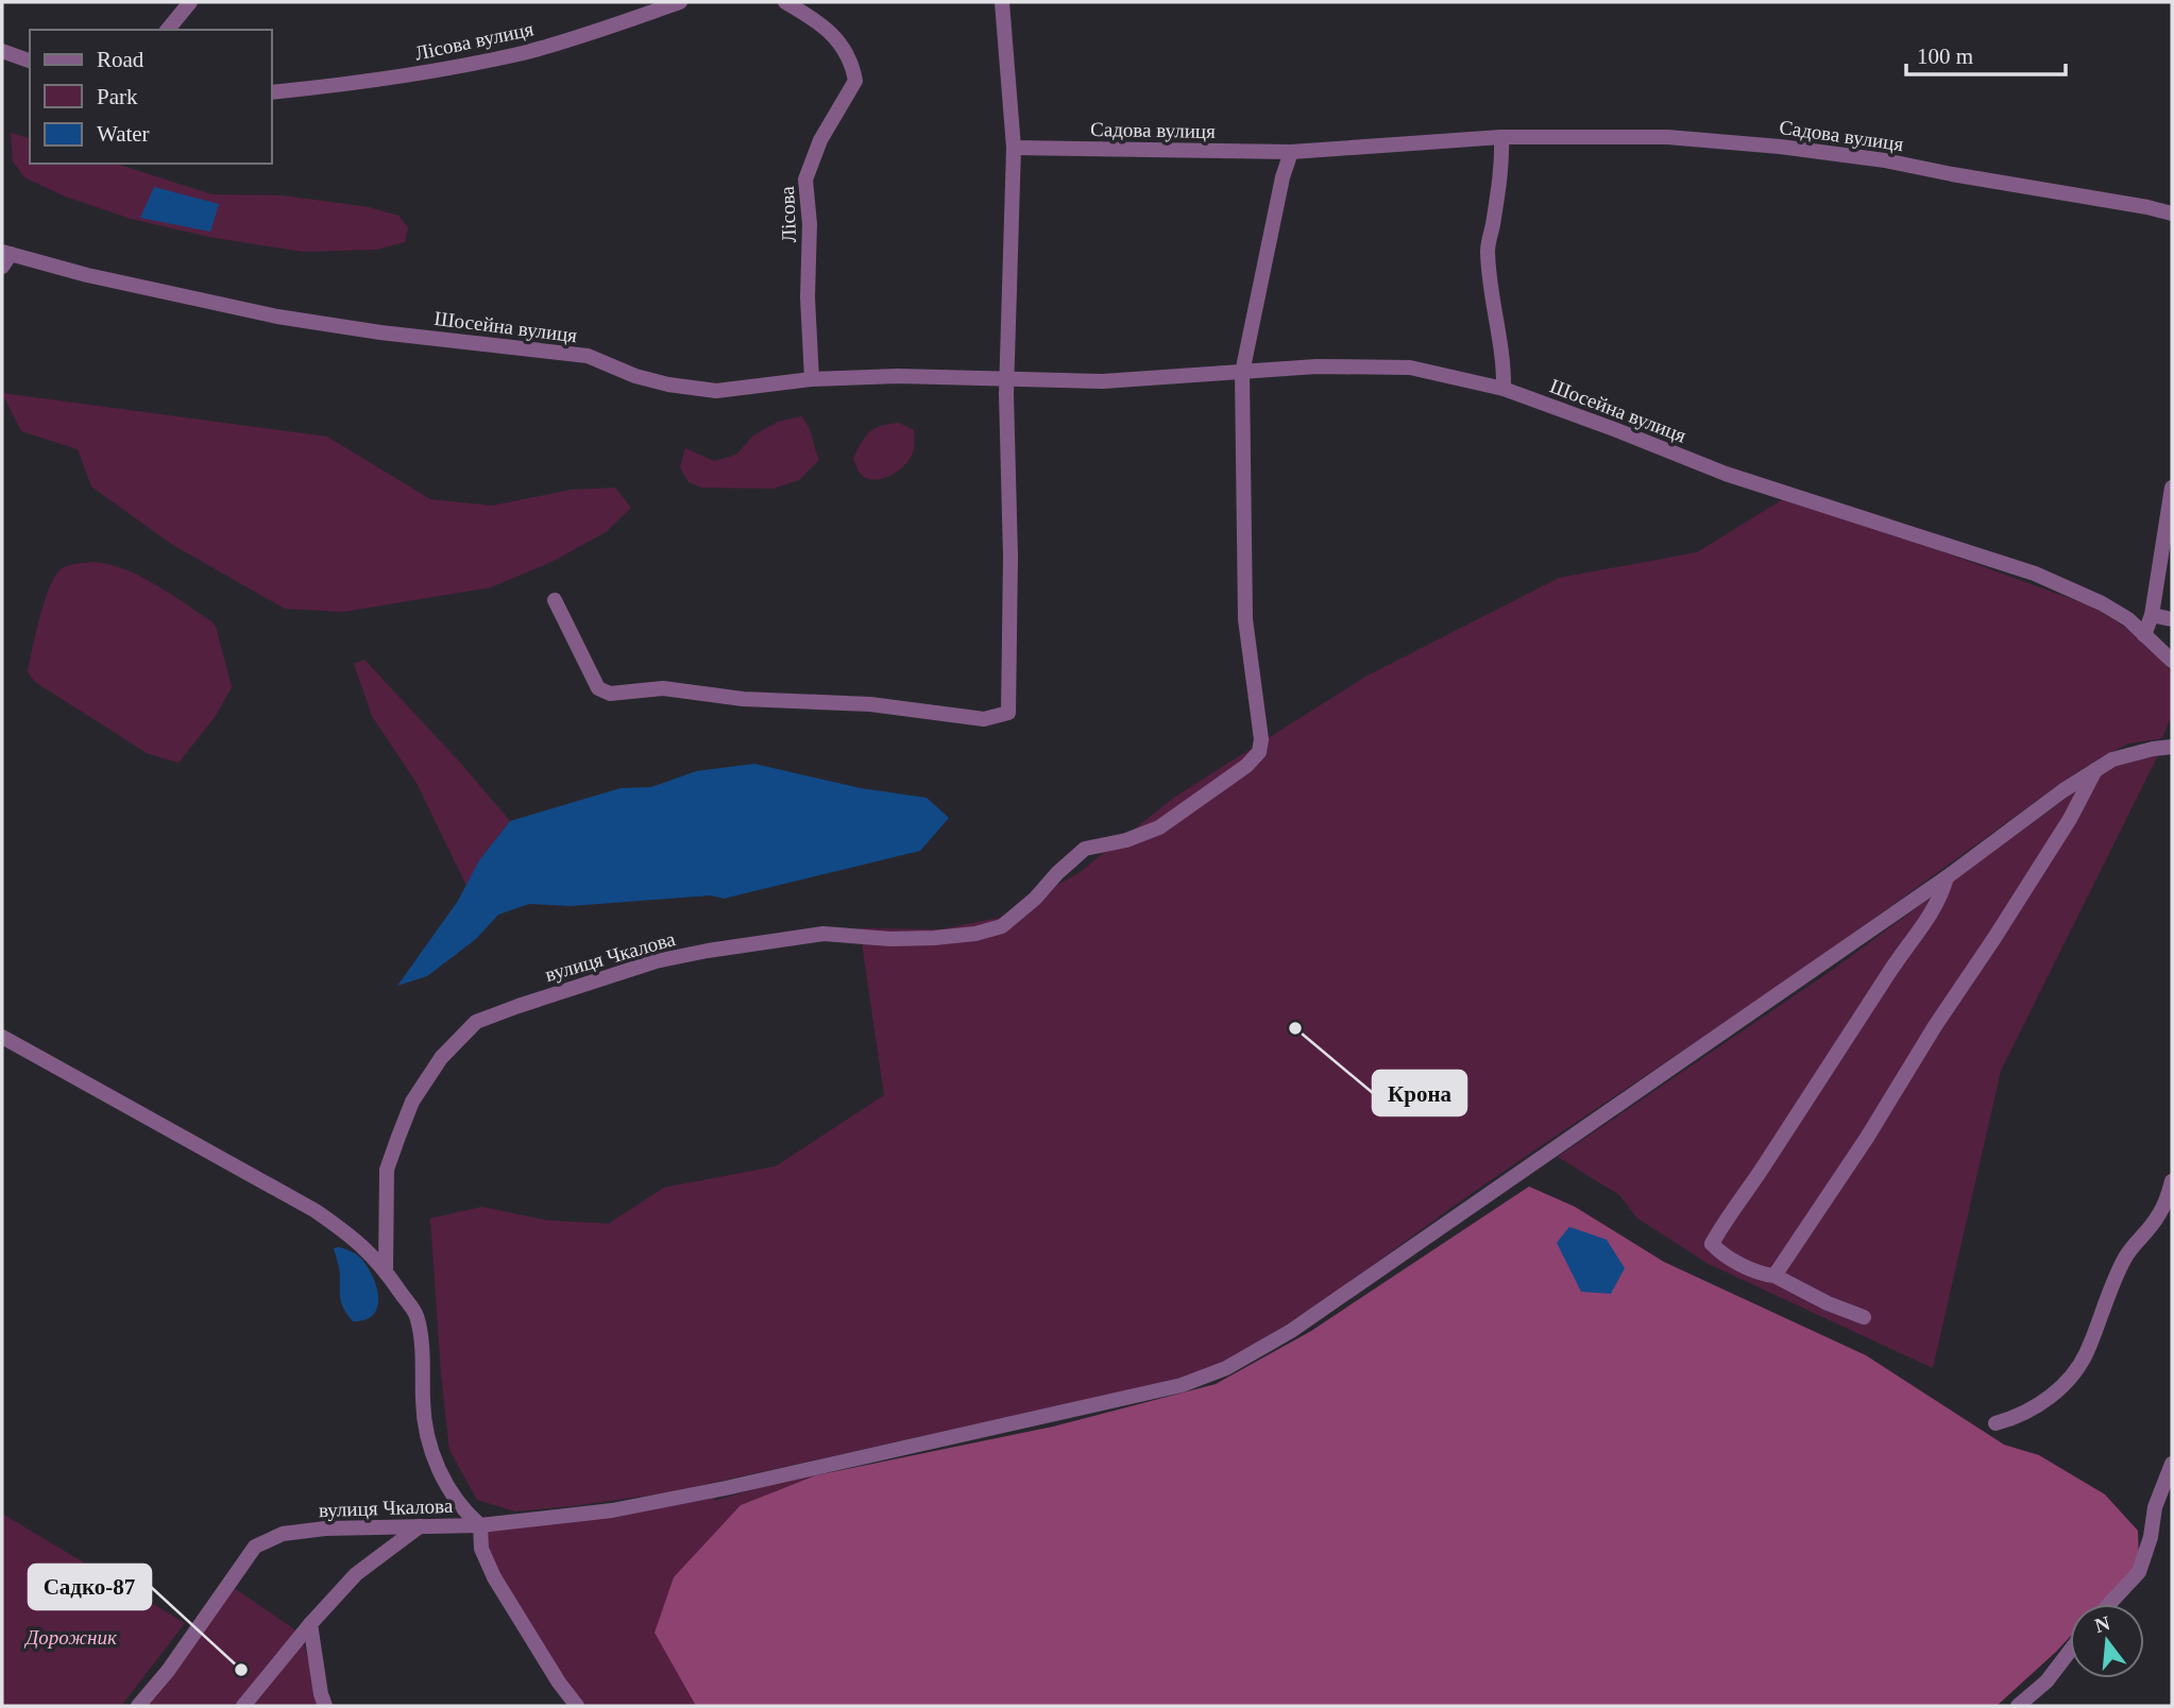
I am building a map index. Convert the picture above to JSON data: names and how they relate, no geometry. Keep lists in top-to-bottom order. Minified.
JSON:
{"streets":{"street":["Лісова вулиця","Садова вулиця","Лісова","Шосейна вулиця","вулиця Чкалова"]},"crossings":[["Лісова","Шосейна вулиця"],["Шосейна вулиця","вулиця Чкалова"]],"parks":["Дорожник"],"places":["Крона","Садко-87"],"legend":["Road","Park","Water"],"scale_bar":"100 m","north":"top"}
